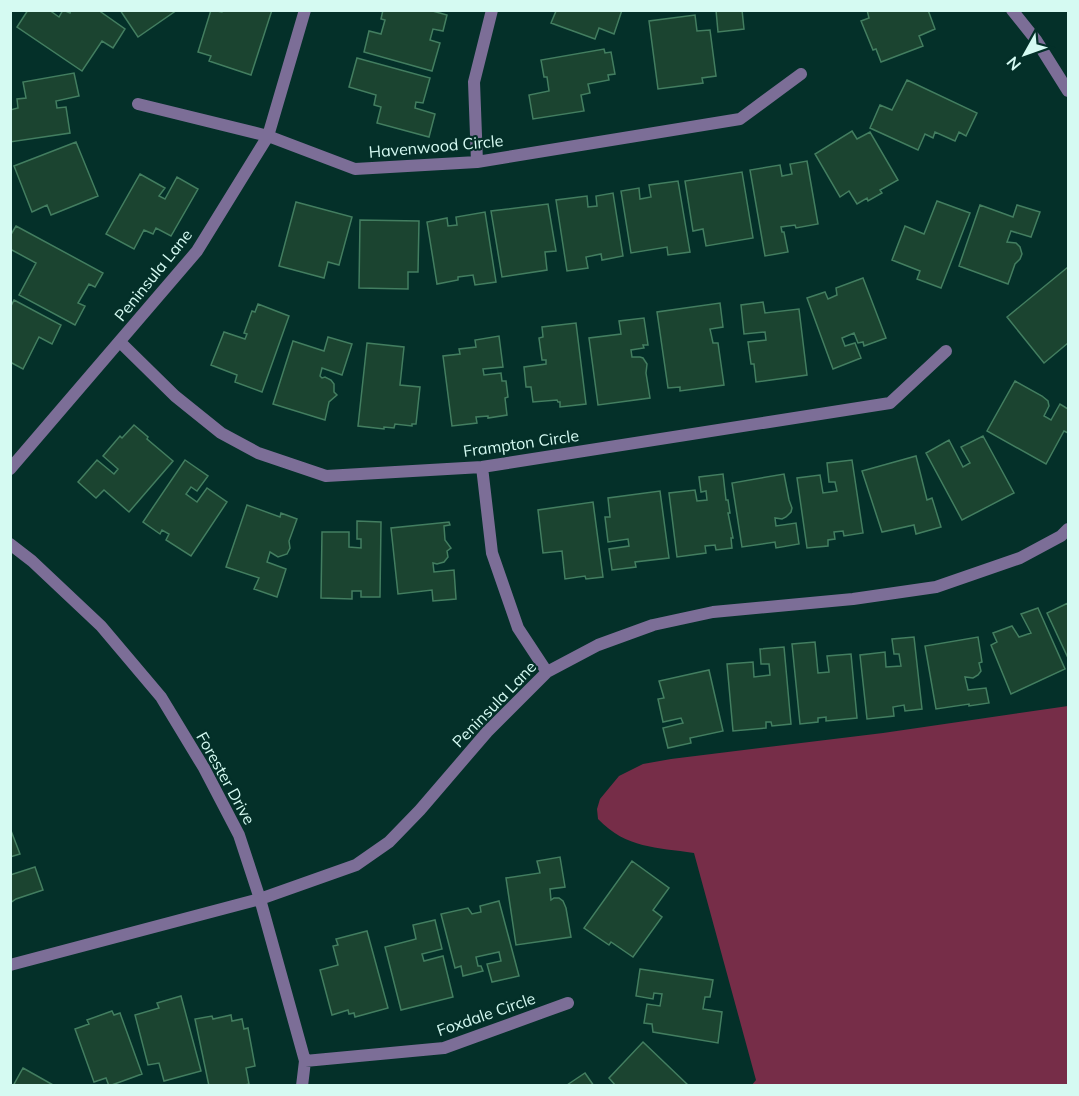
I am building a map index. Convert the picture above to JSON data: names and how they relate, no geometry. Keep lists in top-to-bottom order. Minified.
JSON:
{"streets":{"street":["Havenwood Circle","Peninsula Lane","Frampton Circle","Forester Drive","Foxdale Circle"]},"crossings":[["Havenwood Circle","Peninsula Lane"],["Peninsula Lane","Frampton Circle"],["Peninsula Lane","Forester Drive"],["Forester Drive","Foxdale Circle"]],"north":"bottom left"}
